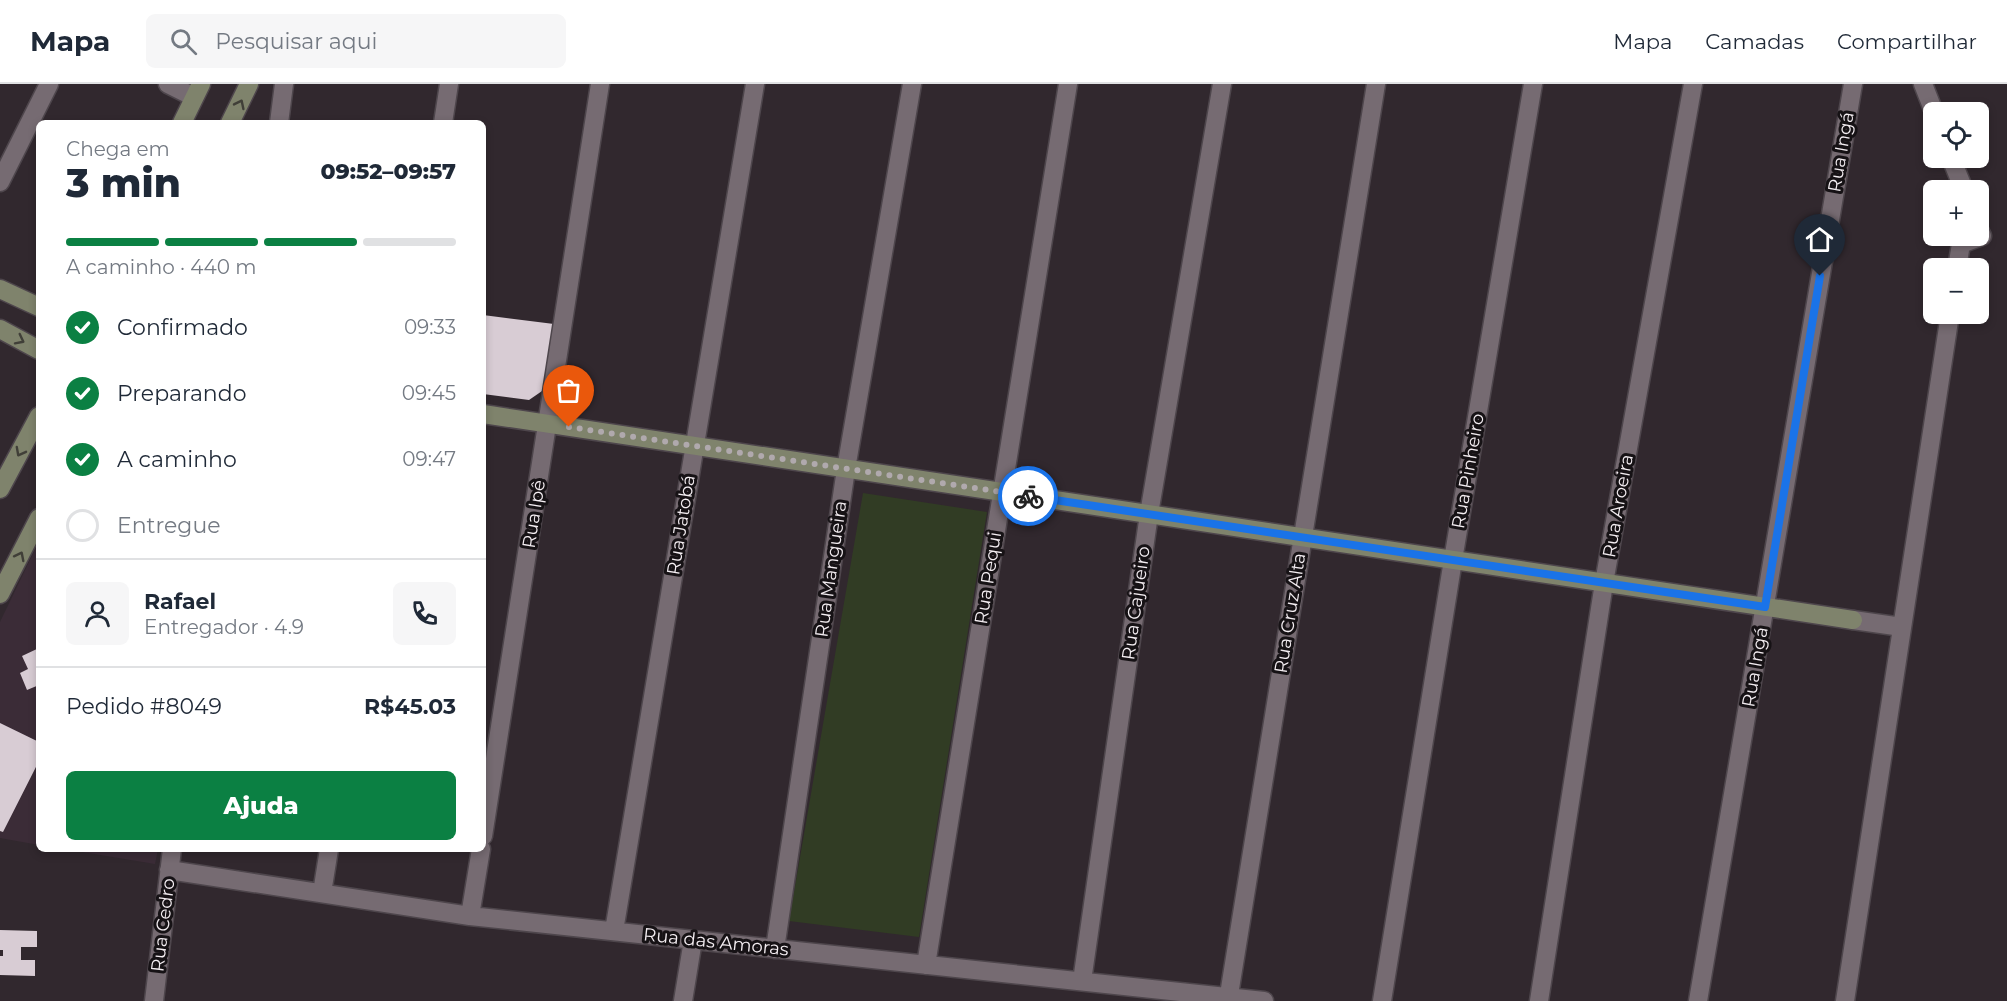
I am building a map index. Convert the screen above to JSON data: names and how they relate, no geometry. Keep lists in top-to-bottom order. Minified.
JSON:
{"streets":{"street":["Rua Ingá","Rua Pinheiro","Rua Aroeira","Rua Ipê","Rua Jatobá","Rua Mangueira","Rua Pequi","Rua Cajueiro","Rua Cruz Alta","Rua Cedro","Rua das Amoras"]},"crossings":[["Rua Jatobá","Rua das Amoras"],["Rua Mangueira","Rua das Amoras"],["Rua Pequi","Rua das Amoras"],["Rua Cajueiro","Rua das Amoras"],["Rua Cruz Alta","Rua das Amoras"],["Rua Cedro","Rua das Amoras"]],"page":{"header":"Mapa","search":"Pesquisar aqui","nav":["Mapa","Camadas","Compartilhar"],"map_buttons":["+","−"],"heading":["3 min","Chega em","09:52–09:57"],"panel":["Rafael","Entregador · 4.9","Pedido #8049","R$45.03"],"bar":"A caminho · 440 m","list":[["Confirmado","09:33"],["Preparando","09:45"],["A caminho","09:47"],"Entregue"],"buttons":"Ajuda"}}
